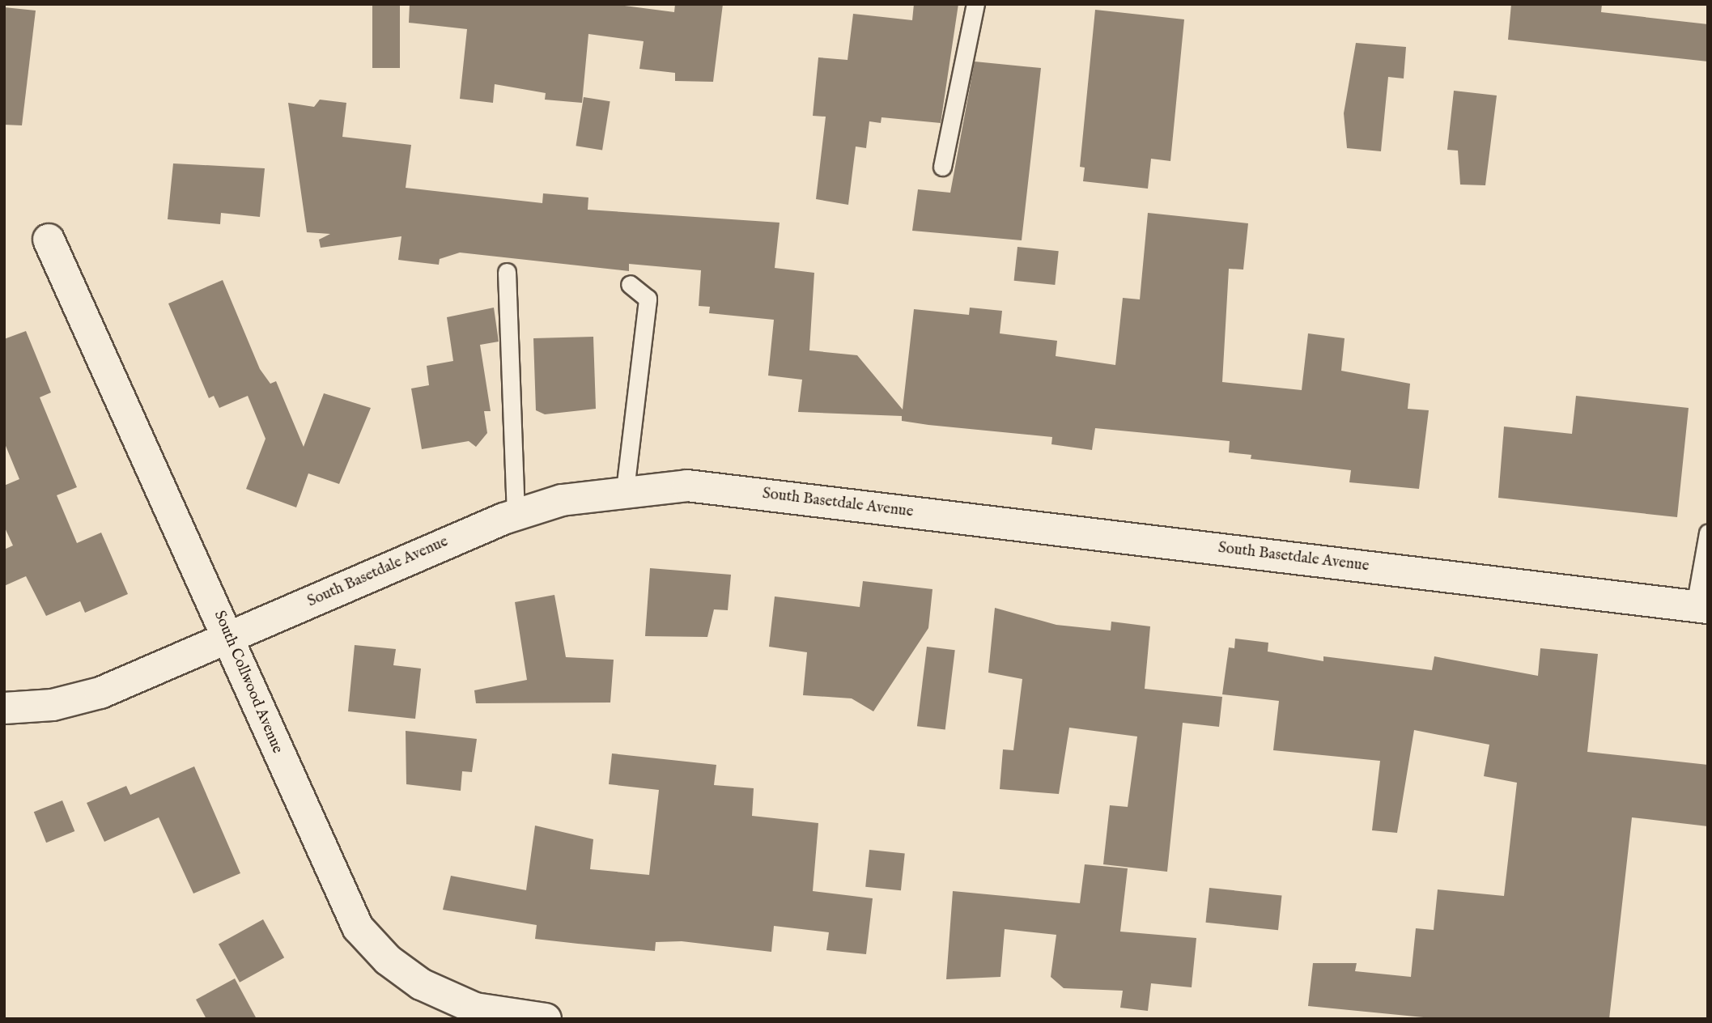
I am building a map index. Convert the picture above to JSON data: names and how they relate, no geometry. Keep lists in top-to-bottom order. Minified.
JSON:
{"streets":{"street":["South Basetdale Avenue","South Collwood Avenue"]},"crossings":[["South Basetdale Avenue","South Collwood Avenue"]]}
